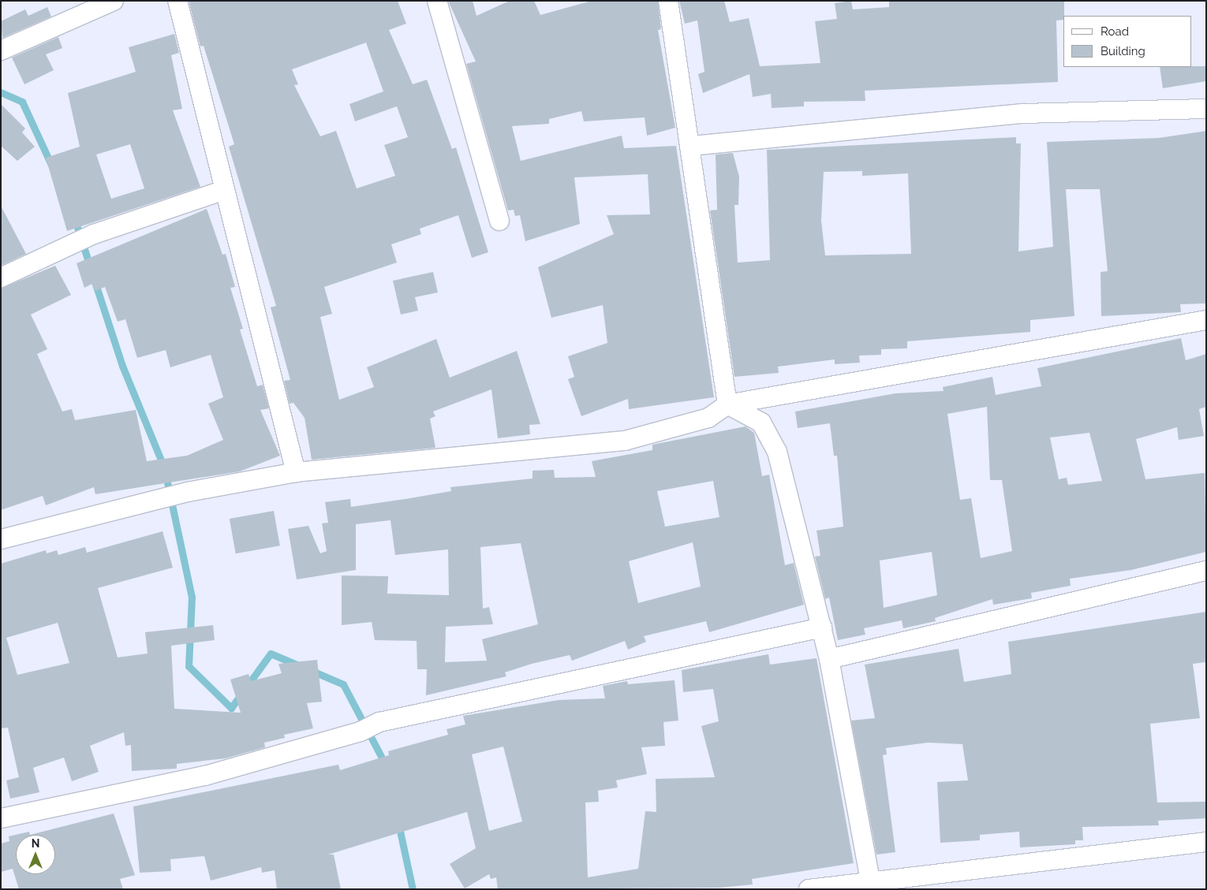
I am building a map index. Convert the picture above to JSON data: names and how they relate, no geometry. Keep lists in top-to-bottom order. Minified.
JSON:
{"legend":["Road","Building"],"north":"top"}
